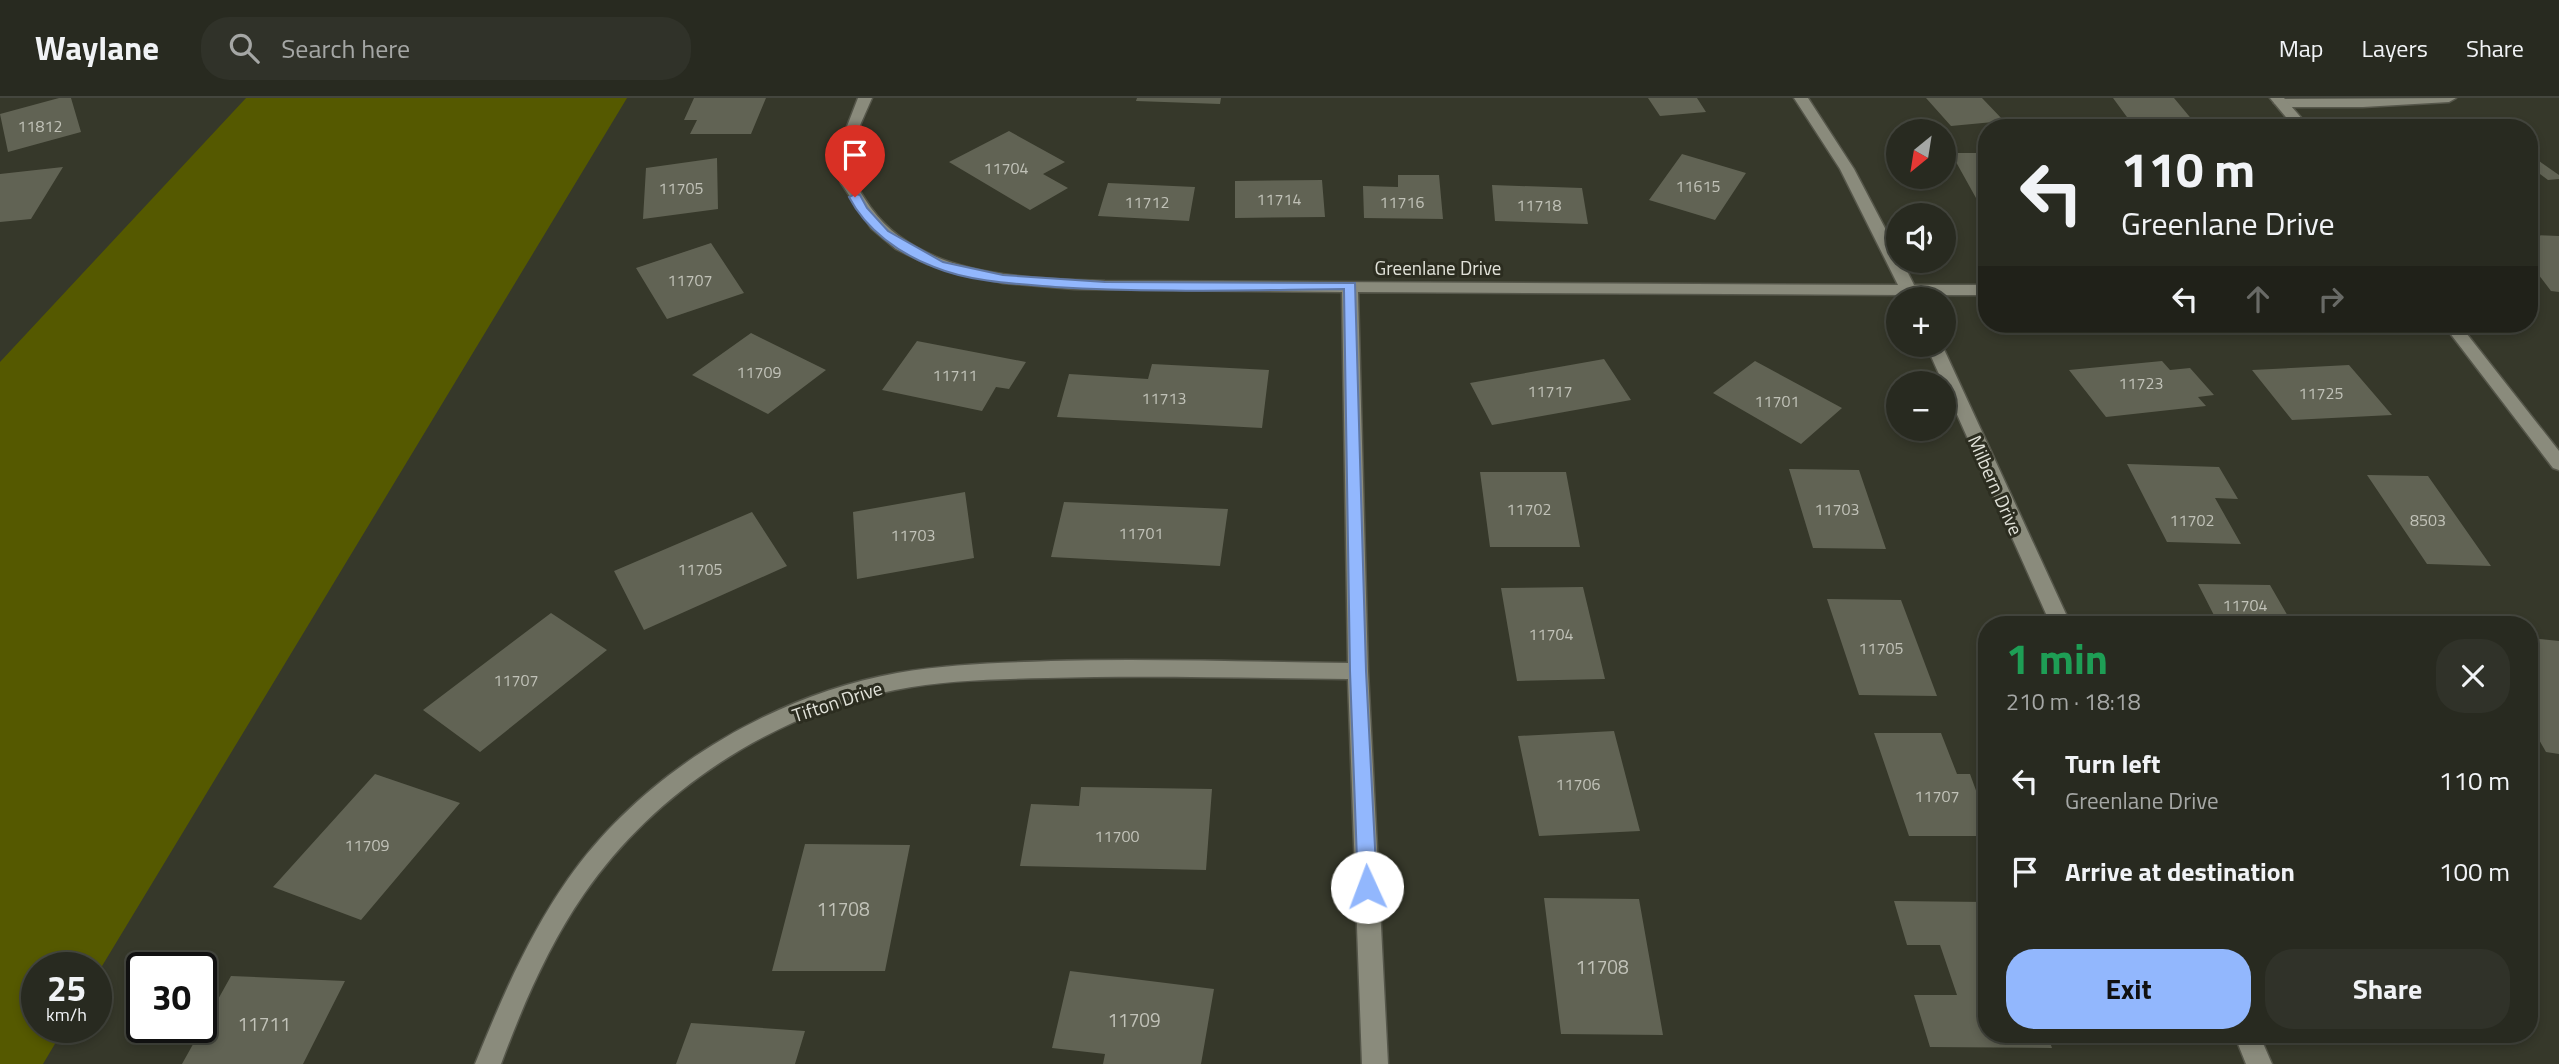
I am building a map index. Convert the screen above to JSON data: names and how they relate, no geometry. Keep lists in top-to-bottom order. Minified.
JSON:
{"streets":{"street":["Greenlane Drive","Milbern Drive","Tifton Drive"]},"house_numbers":["11812","11704","11615","11705","11714","11712","11716","11718","11707","11709","11711","11723","11717","11725","11713","11701","11702","11703","11702","8503","11701","11703","11705","11704","11704","11705","11707","11706","11707","11700","11709","11708","11708","11709","11711"],"north":"bottom left","page":{"header":"Waylane","search":"Search here","nav":["Map","Layers","Share"],"map_buttons":["+","−"],"turn":["110 m","Greenlane Drive"],"heading":["1 min","210 m · 18:18"],"list":[{"name":"Turn left","note":"Greenlane Drive","value":"110 m"},{"name":"Arrive at destination","value":"100 m"}],"buttons":["Exit","Share"],"speed":"25 km/h","limit":"30"}}
